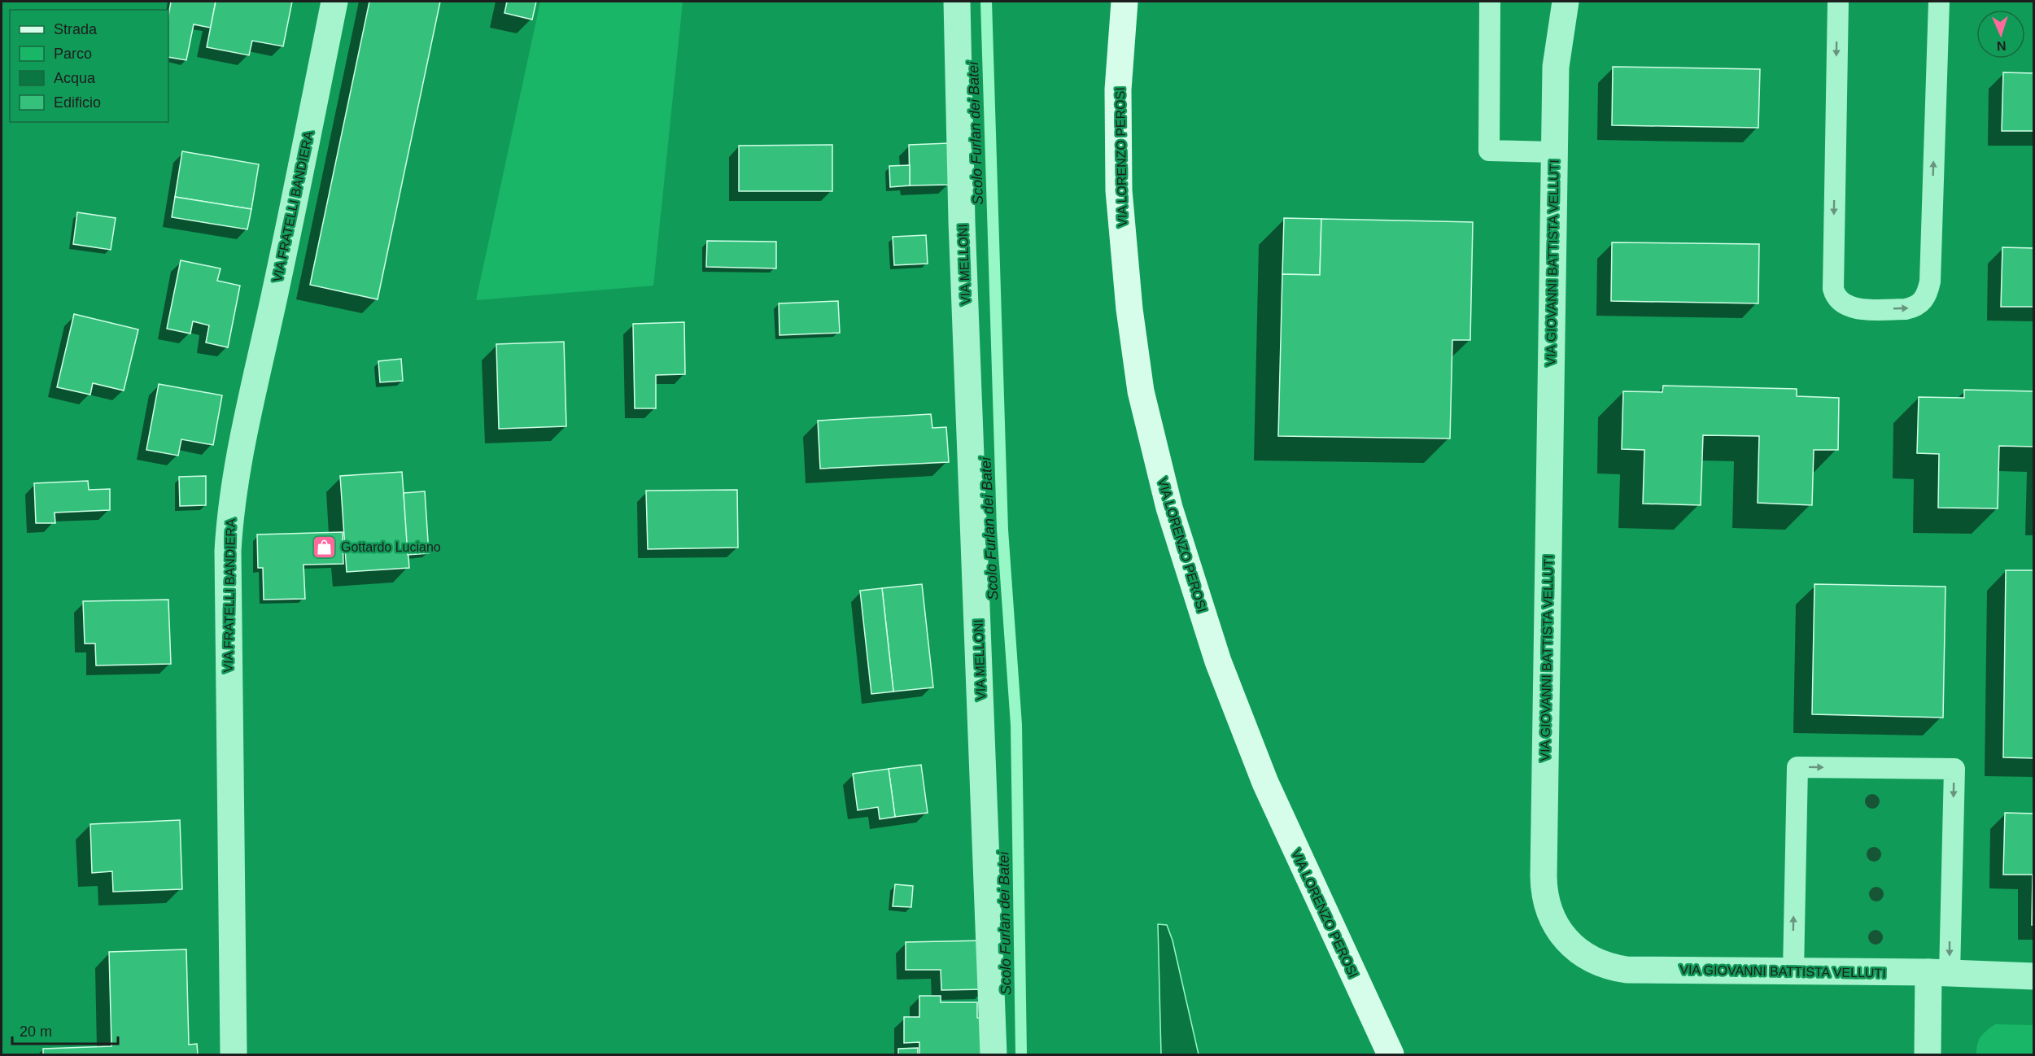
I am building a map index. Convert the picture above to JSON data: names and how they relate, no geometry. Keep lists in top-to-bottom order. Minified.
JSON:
{"streets":{"main road":["VIA LORENZO PEROSI"],"street":["VIA FRATELLI BANDIERA","VIA GIOVANNI BATTISTA VELLUTI","VIA MELLONI"]},"water":["Scolo Furlan dei Batei"],"places":{"shop":["Gottardo Luciano"]},"legend":["Strada","Parco","Acqua","Edificio"],"scale_bar":"20 m","north":"bottom"}
